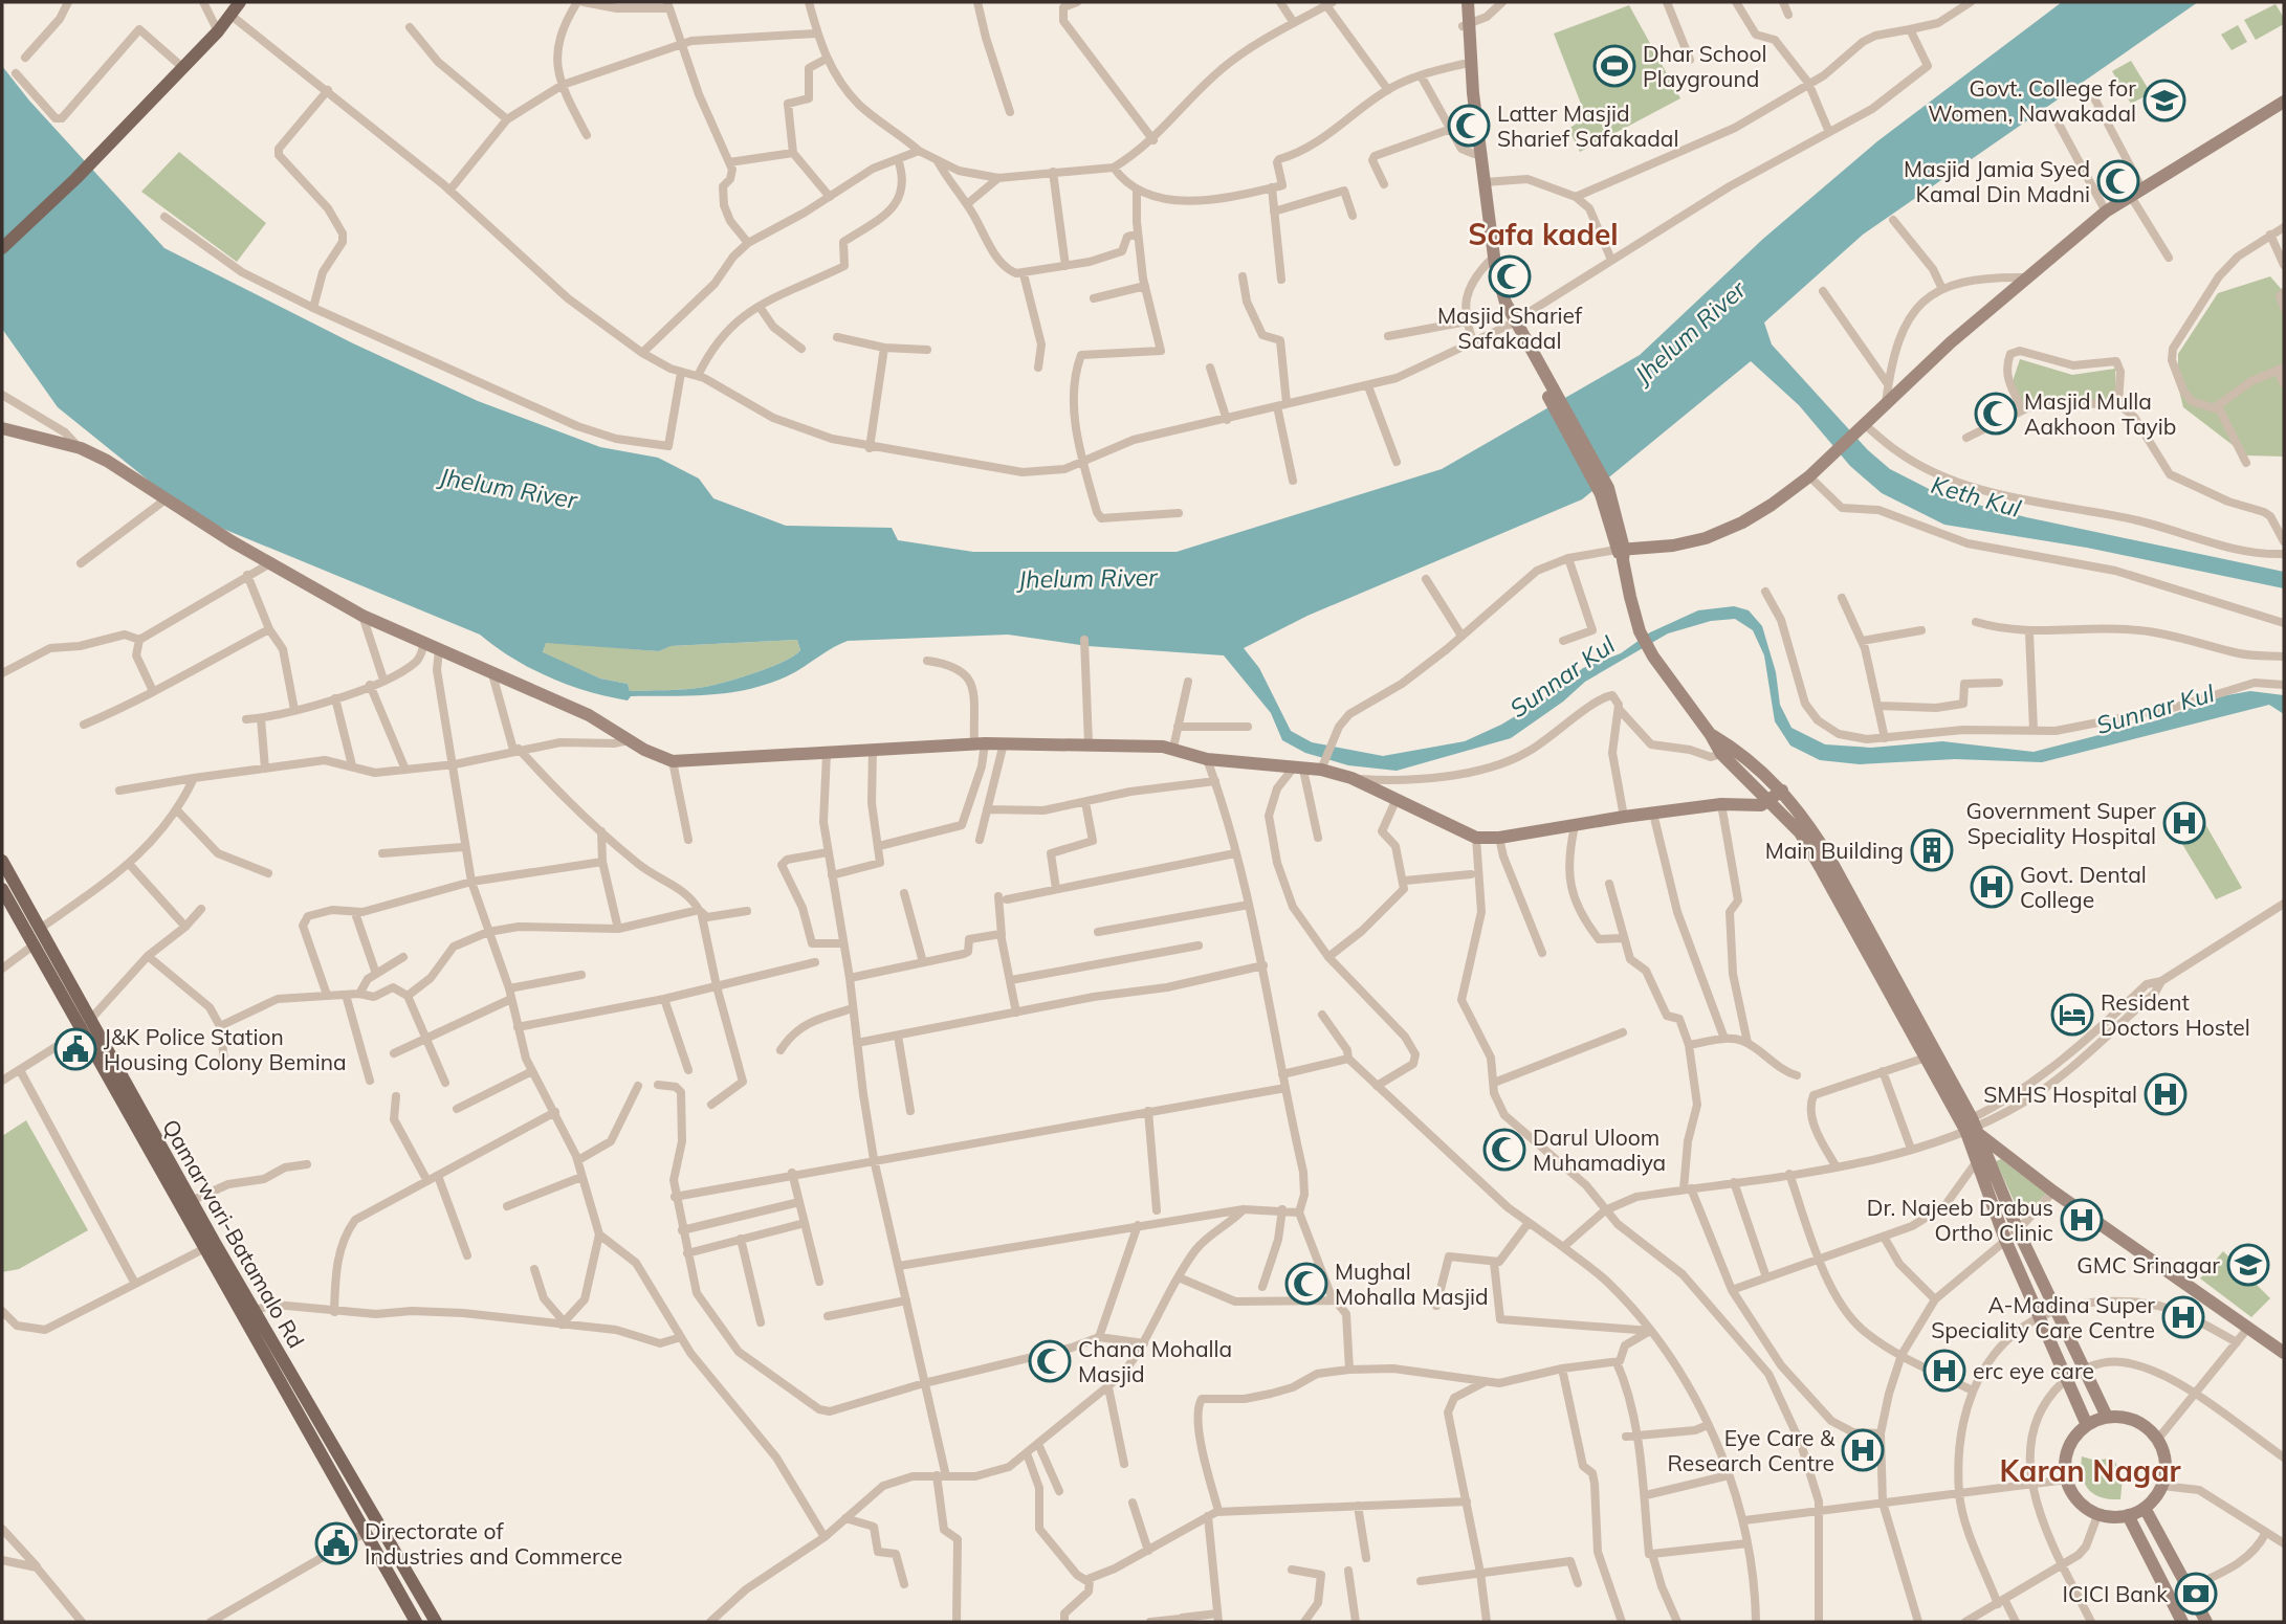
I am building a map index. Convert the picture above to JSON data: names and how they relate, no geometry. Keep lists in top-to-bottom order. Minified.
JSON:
{"streets":{"main road":["Qamarwari-Batamalo Rd"]},"districts":["Safa kadel","Karan Nagar"],"water":["Jhelum River","Keth Kul","Sunnar Kul"],"places":{"sports":["Dhar School Playground"],"school or university":["Govt. College for Women, Nawakadal","GMC Srinagar"],"mosque":["Latter Masjid Sharief Safakadal","Masjid Jamia Syed Kamal Din Madni","Masjid Sharief Safakadal","Masjid Mulla Aakhoon Tayib","Darul Uloom Muhamadiya","Mughal Mohalla Masjid","Chana Mohalla Masjid"],"hospital":["Government Super Speciality Hospital","Govt. Dental College","SMHS Hospital","Dr. Najeeb Drabus Ortho Clinic","A-Madina Super Speciality Care Centre","erc eye care","Eye Care & Research Centre"],"building":["Main Building"],"hotel":["Resident Doctors Hostel"],"public building":["J&K Police Station Housing Colony Bemina","Directorate of Industries and Commerce"],"bank":["ICICI Bank"]}}
